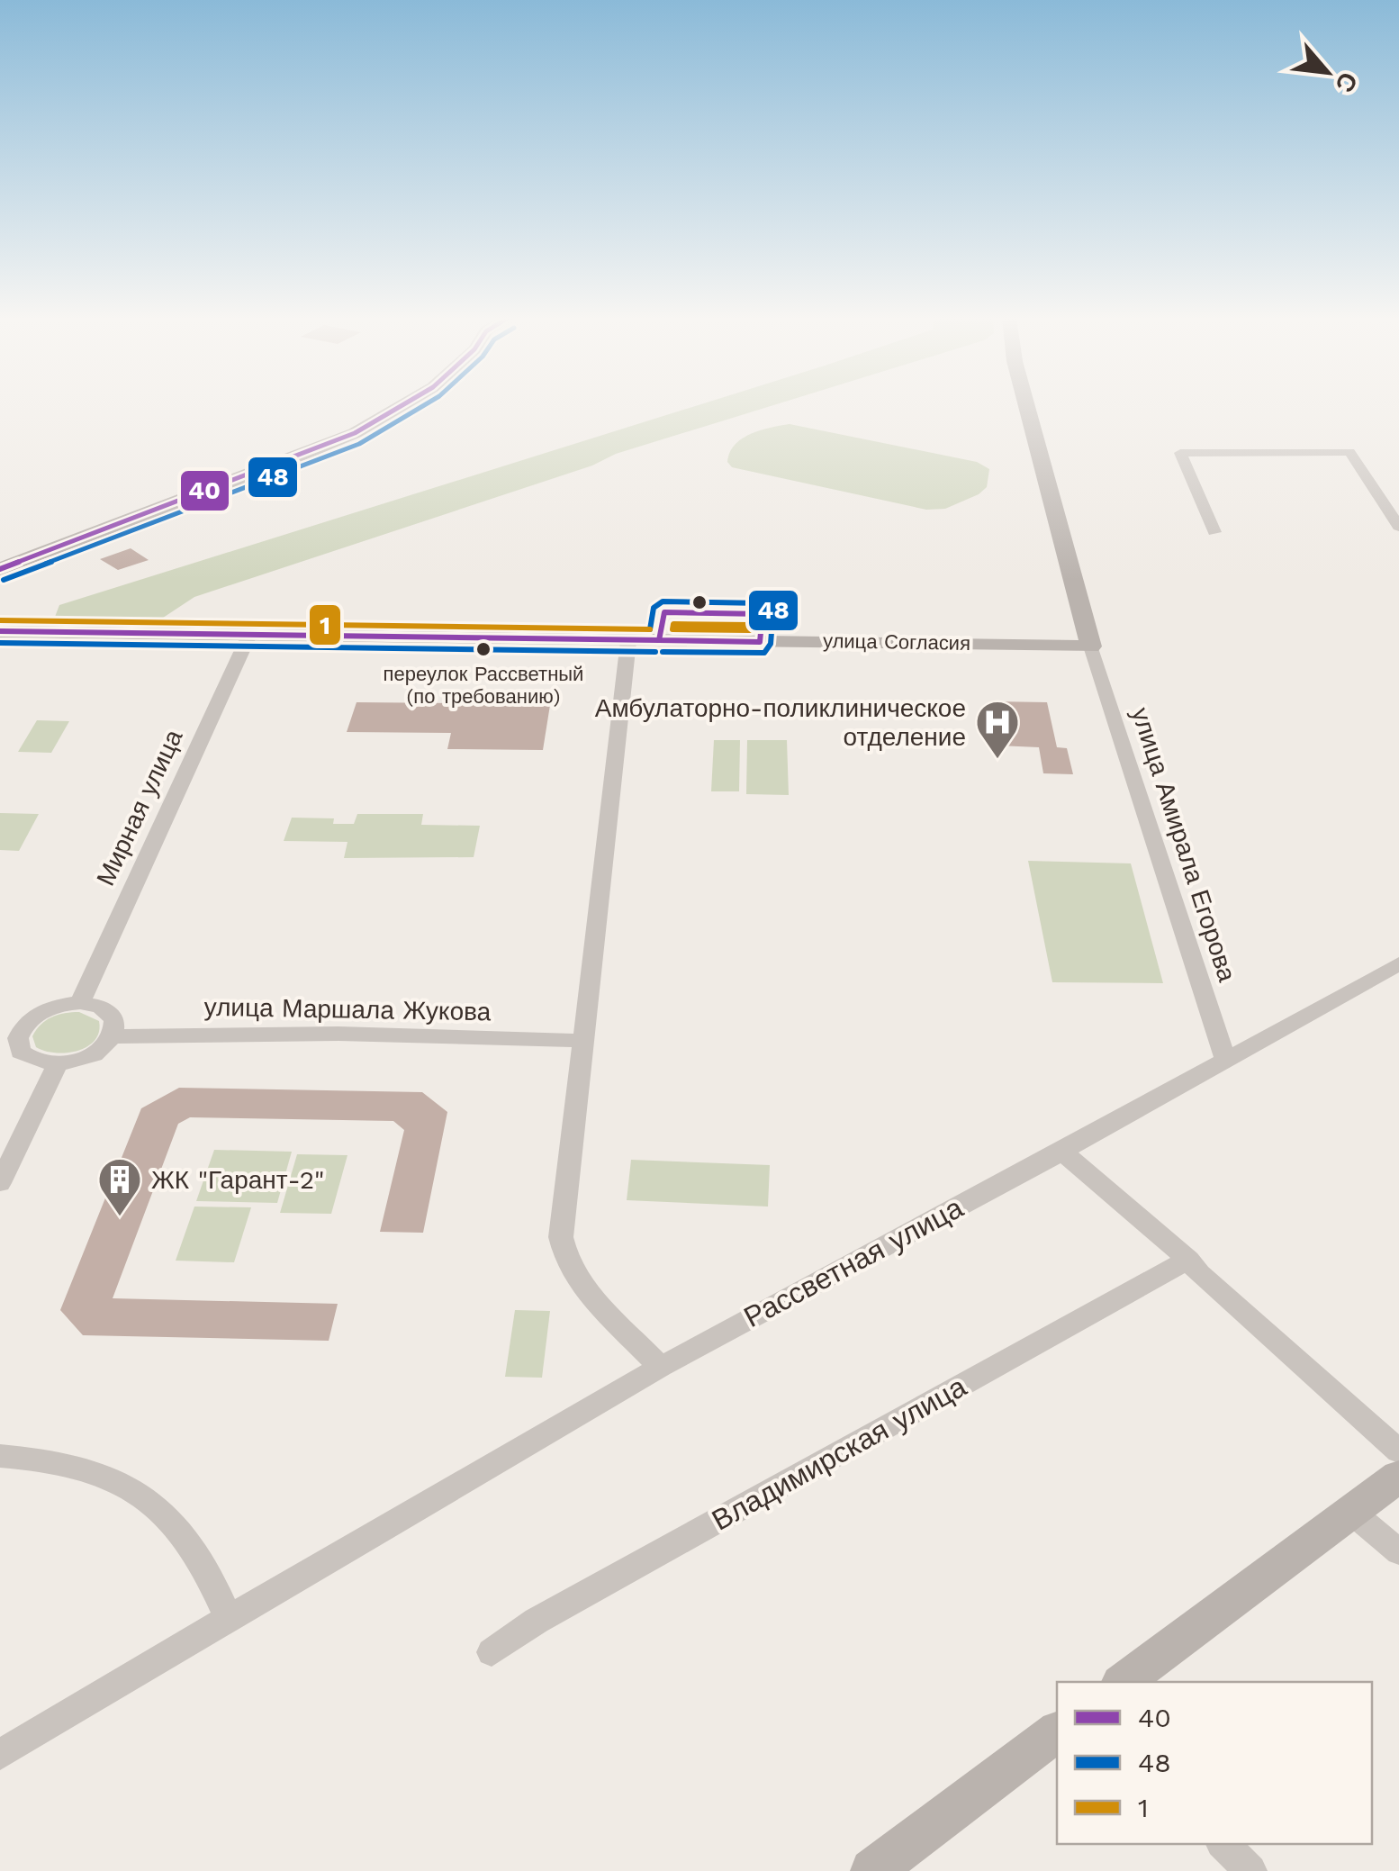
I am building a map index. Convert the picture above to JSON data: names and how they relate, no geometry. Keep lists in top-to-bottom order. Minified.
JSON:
{"streets":{"main road":["улица Согласия"],"street":["Мирная улица","улица Амирала Егорова","улица Маршала Жукова","Рассветная улица","Владимирская улица"]},"crossings":[["улица Согласия","Мирная улица"],["улица Согласия","улица Амирала Егорова"],["улица Амирала Егорова","Рассветная улица"]],"places":{"other":["переулок Рассветный (по требованию)"],"hospital":["Амбулаторно-поликлиническое отделение"],"building":["ЖК \"Гарант-2\""]},"lines":["transit line 40","transit line 48","transit line 1"],"legend":["40","48","1"],"north":"bottom right"}
